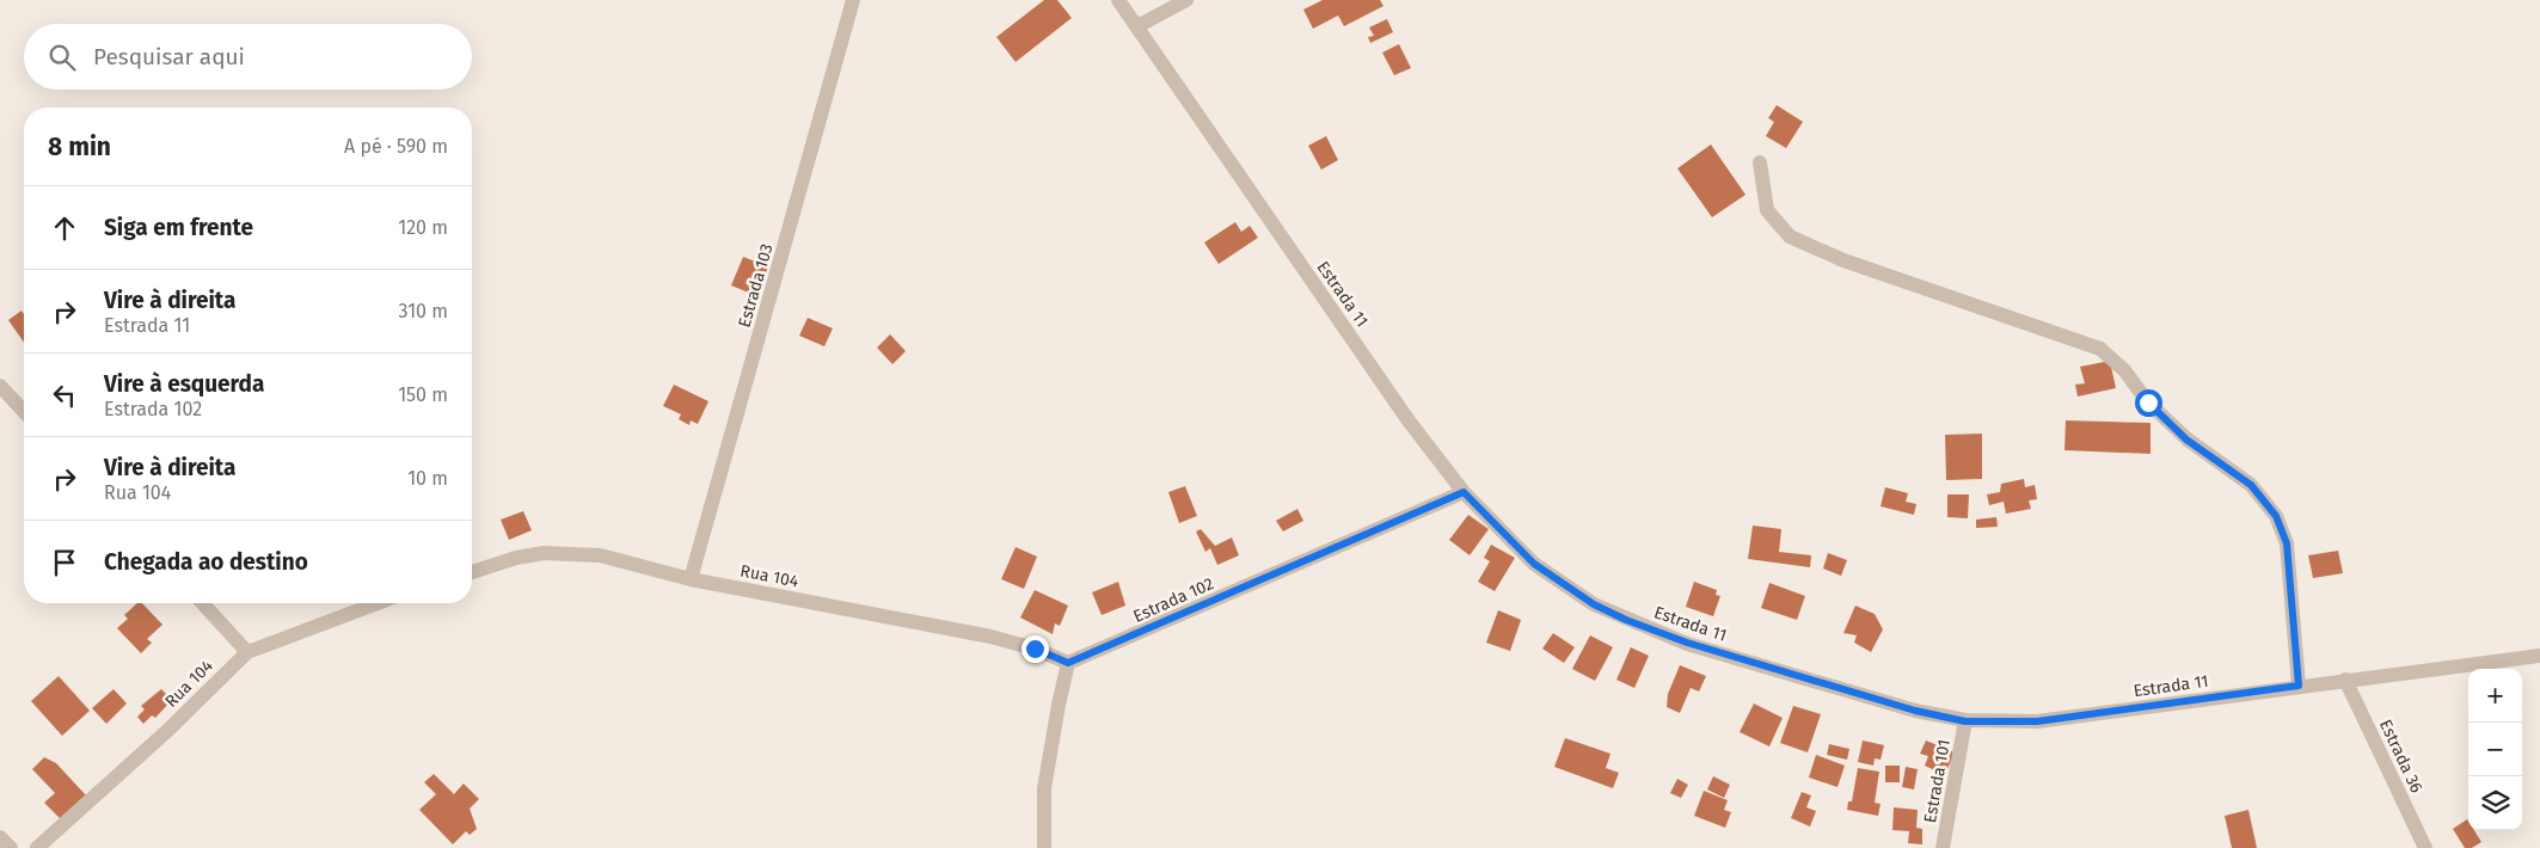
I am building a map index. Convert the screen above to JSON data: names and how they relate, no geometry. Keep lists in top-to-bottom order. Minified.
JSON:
{"streets":{"street":["Estrada 103","Estrada 11","Rua 104","Estrada 102","Estrada 36","Estrada 101"]},"crossings":[["Estrada 103","Rua 104"],["Estrada 11","Estrada 102"],["Estrada 11","Estrada 36"],["Estrada 11","Estrada 101"],["Rua 104","Estrada 102"]],"page":{"search":"Pesquisar aqui","heading":["8 min","A pé · 590 m"],"list":[["Siga em frente","120 m"],["Vire à direita","Estrada 11","310 m"],["Vire à esquerda","Estrada 102","150 m"],["Vire à direita","Rua 104","10 m"],"Chegada ao destino"],"map_buttons":["+","−"]}}
